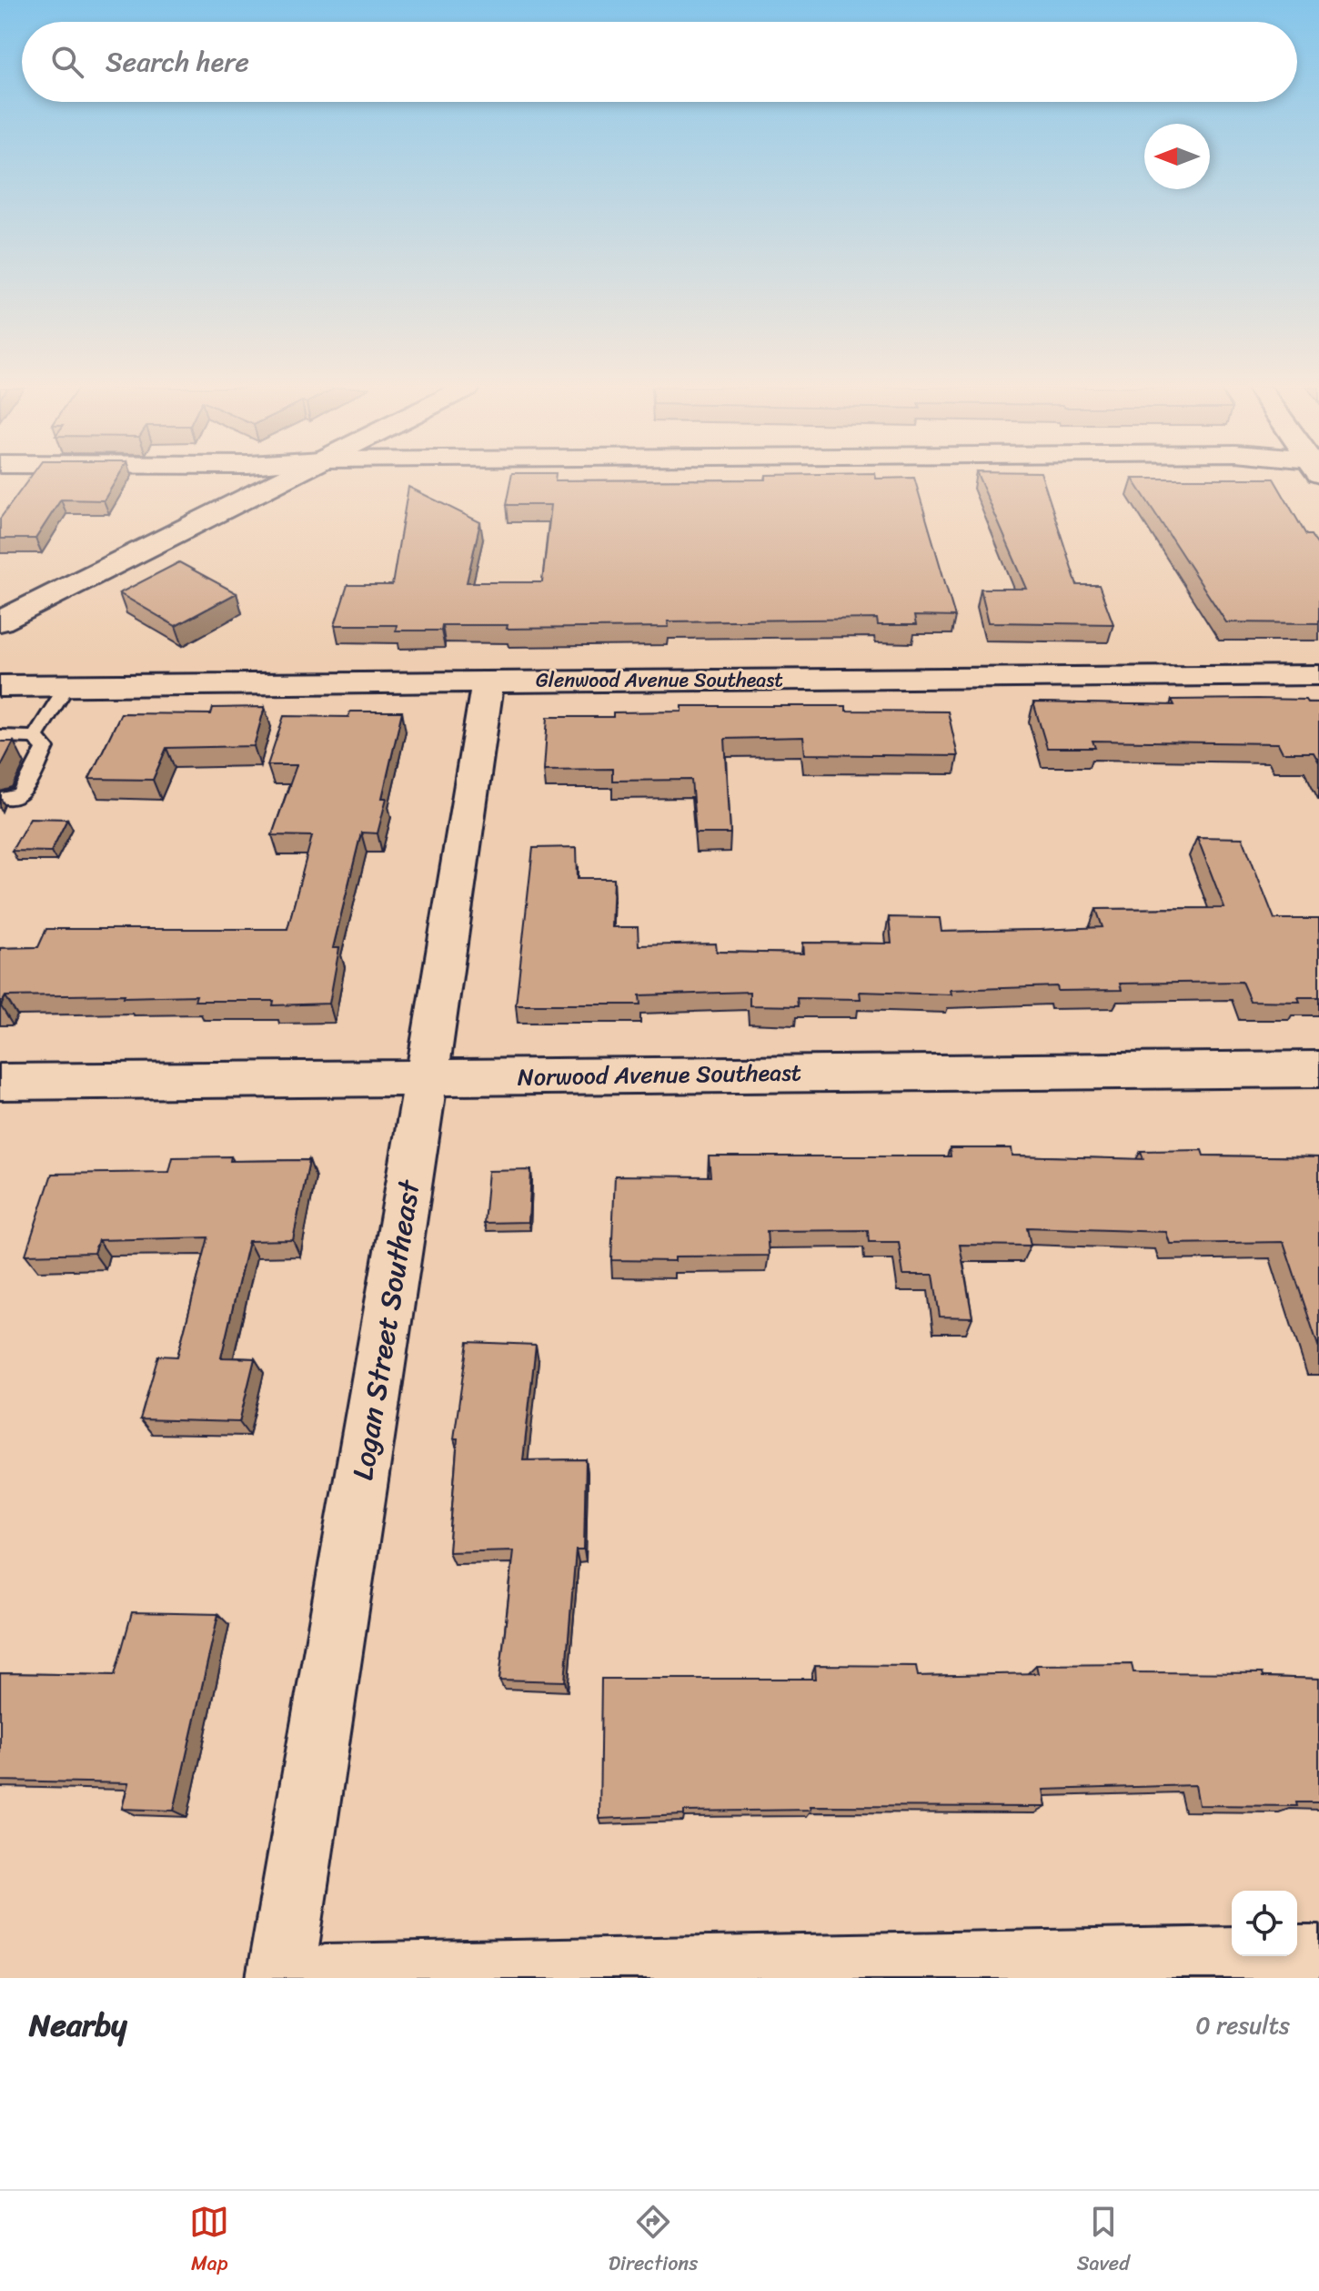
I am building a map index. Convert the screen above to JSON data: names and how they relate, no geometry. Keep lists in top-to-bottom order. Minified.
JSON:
{"streets":{"street":["Glenwood Avenue Southeast","Norwood Avenue Southeast","Logan Street Southeast"]},"crossings":[["Glenwood Avenue Southeast","Logan Street Southeast"],["Norwood Avenue Southeast","Logan Street Southeast"]],"north":"left","page":{"search":"Search here","heading":["Nearby","0 results"],"nav":["Map","Directions","Saved"]}}
